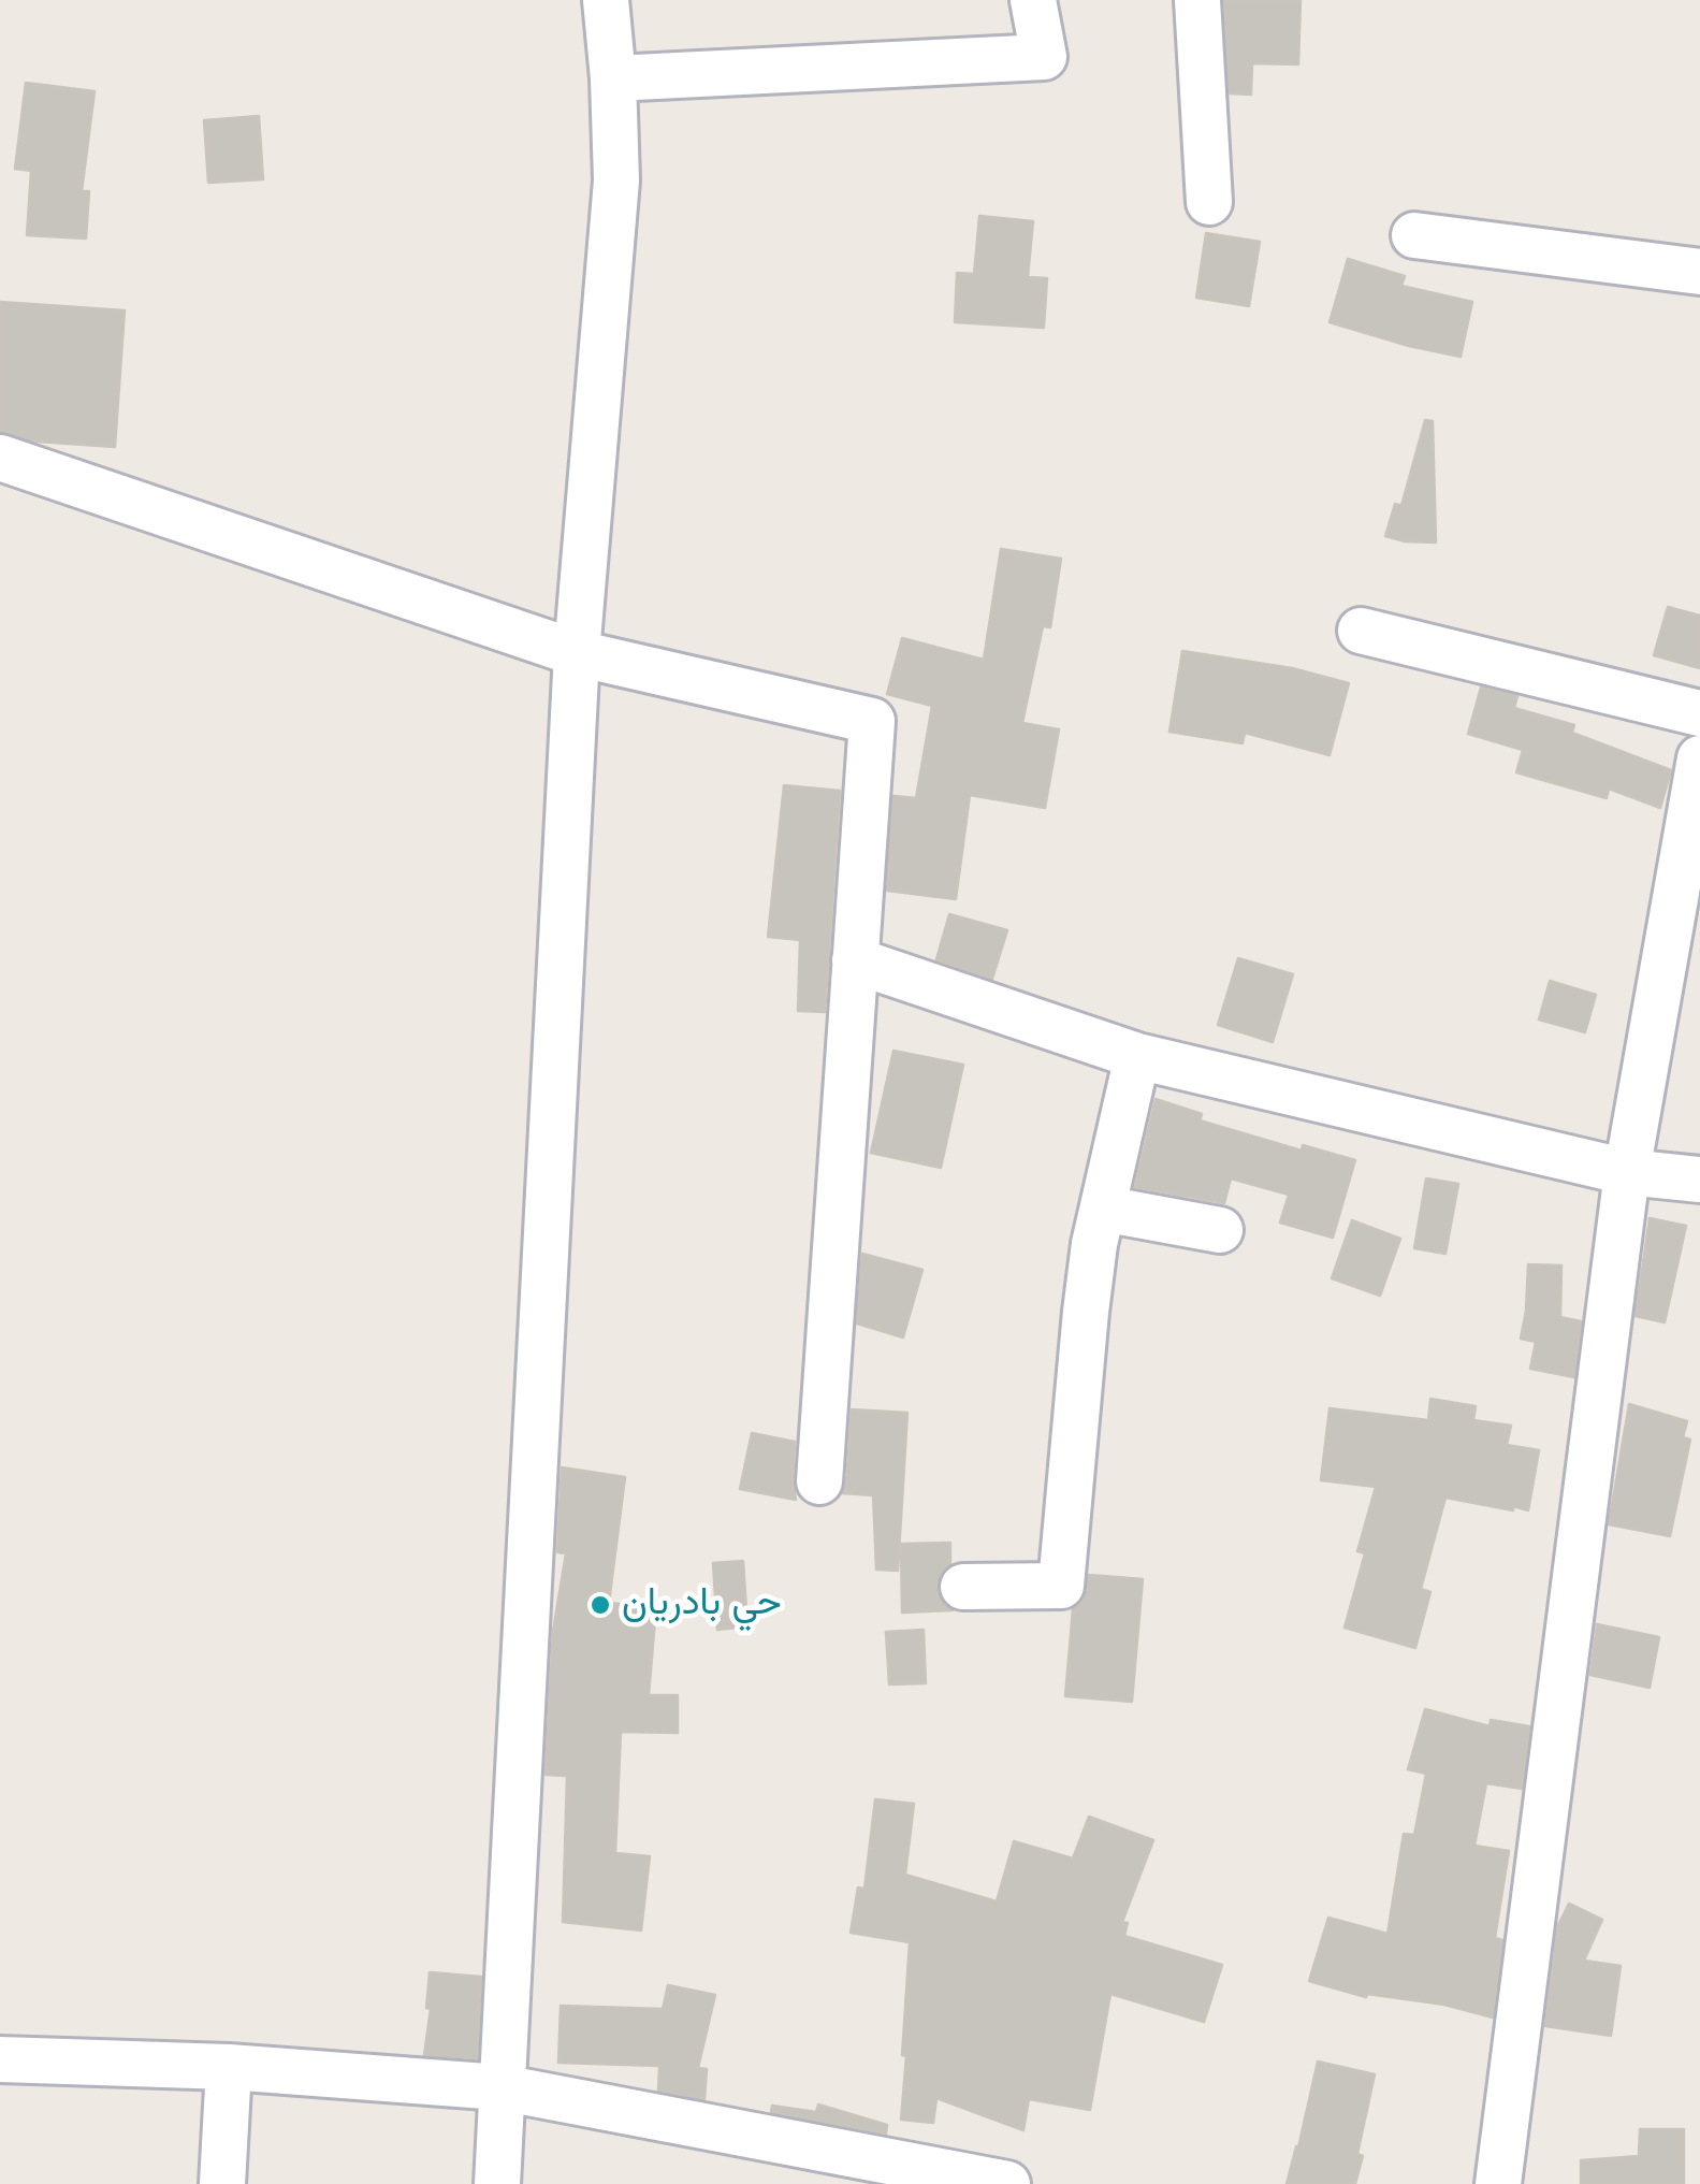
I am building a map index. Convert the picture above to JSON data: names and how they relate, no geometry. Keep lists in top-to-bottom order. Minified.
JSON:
{"places":["حي بادريان"]}
